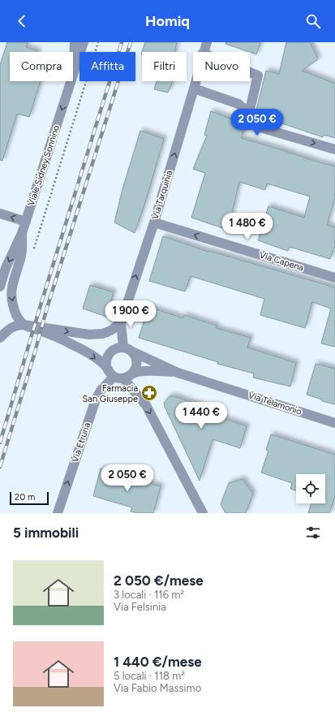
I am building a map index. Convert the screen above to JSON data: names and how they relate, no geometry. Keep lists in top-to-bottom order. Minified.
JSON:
{"streets":{"street":["Viale Sidney Sonnino","Via Tarquinia","Via Capena","Via Telamonio","Via Etruria"]},"crossings":[["Via Tarquinia","Via Capena"],["Via Tarquinia","Via Telamonio"],["Via Tarquinia","Via Etruria"],["Via Telamonio","Via Etruria"]],"one_way":["Viale Sidney Sonnino","Via Tarquinia","Via Capena","Via Etruria"],"places":{"pharmacy":["Farmacia San Giuseppe"]},"scale_bar":"20 m","page":{"header":"Homiq","chip":["Compra","Affitta","Filtri","Nuovo"],"price":["2 050 €","1 480 €","1 900 €","1 440 €","2 050 €"],"scale":"20 m","heading":"5 immobili","list":[{"name":"2 050 €/mese","note":"3 locali · 116 m² · Via Felsinia"},{"name":"1 440 €/mese","note":"5 locali · 118 m² · Via Fabio Massimo"}]}}
